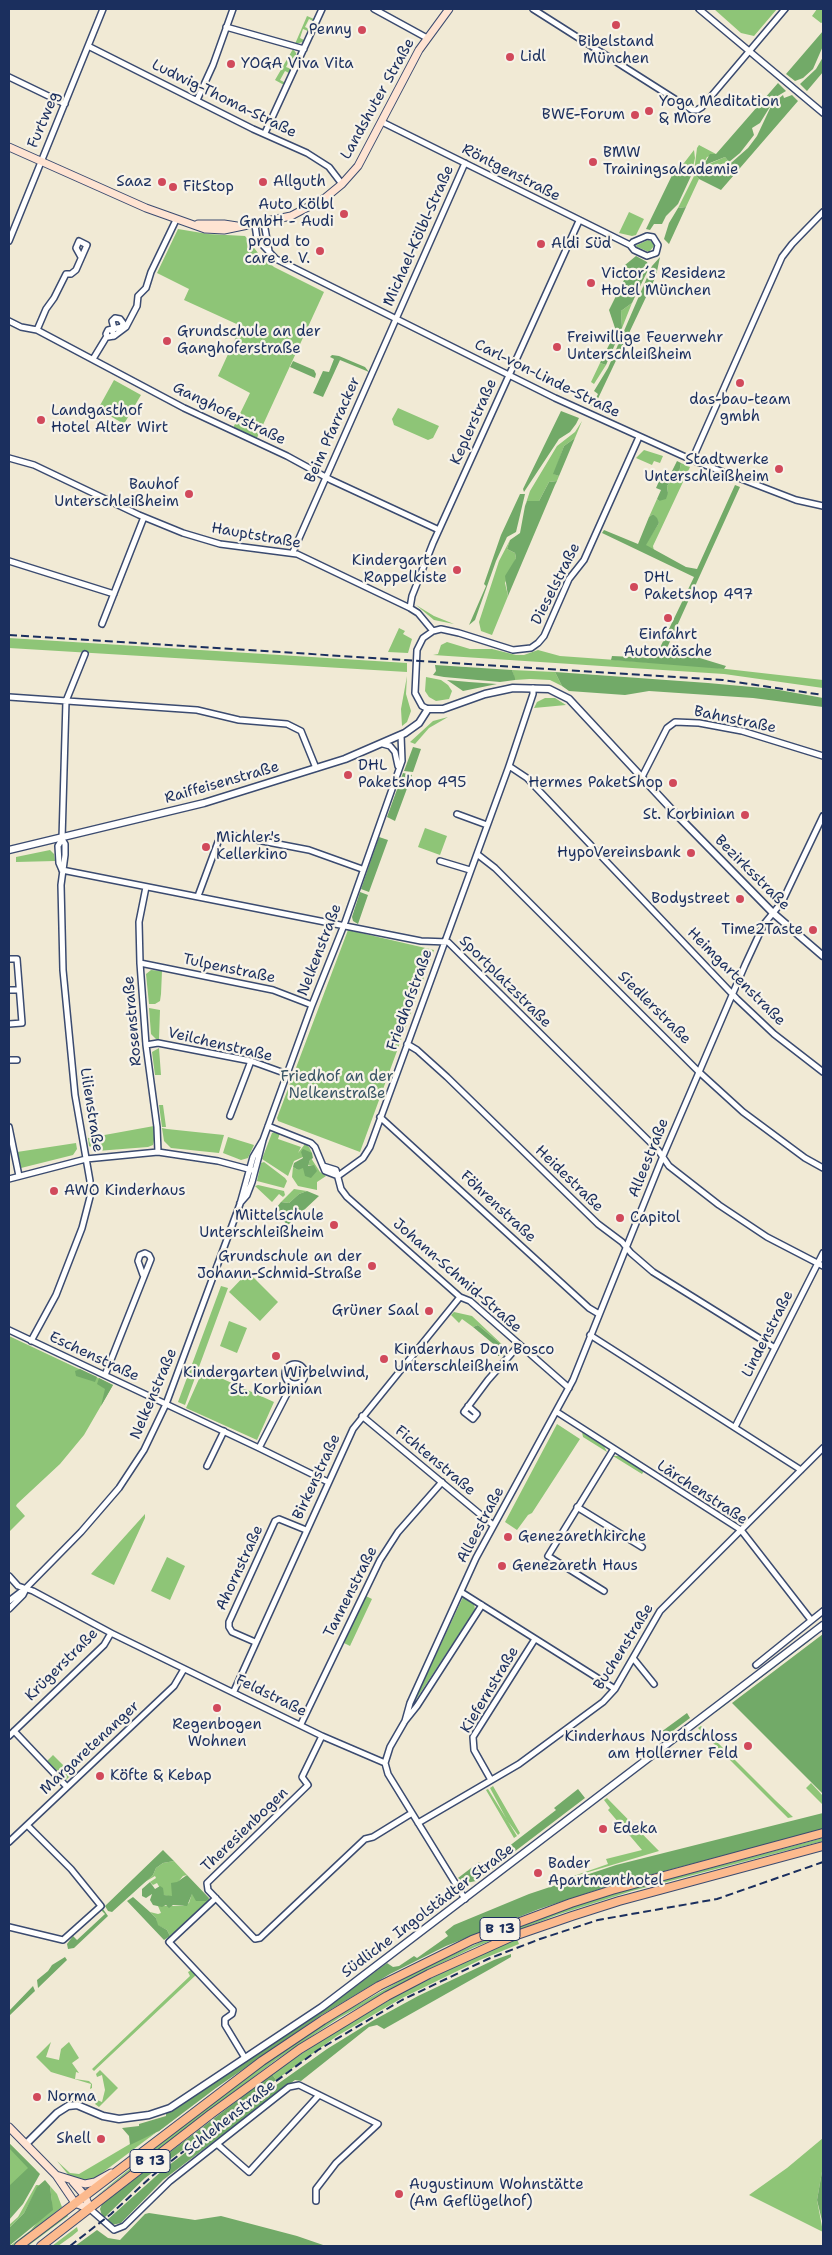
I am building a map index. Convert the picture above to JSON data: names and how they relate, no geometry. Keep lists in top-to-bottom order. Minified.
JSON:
{"streets":{"main road":["Landshuter Straße","B 13"],"street":["Ludwig-Thoma-Straße","Furtweg","Röntgenstraße","Michael-Kölbl-Straße","Carl-von-Linde-Straße","Ganghoferstraße","Keplerstraße","Beim Pfarracker","Hauptstraße","Dieselstraße","Bahnstraße","Raiffeisenstraße","Bezirksstraße","Nelkenstraße","Tulpenstraße","Heimgartenstraße","Sportplatzstraße","Friedhofstraße","Siedlerstraße","Rosenstraße","Veilchenstraße","Lilienstraße","Alleestraße","Heidestraße","Föhrenstraße","Johann-Schmid-Straße","Lindenstraße","Eschenstraße","Fichtenstraße","Birkenstraße","Lärchenstraße","Ahornstraße","Tannenstraße","Buchenstraße","Krügerstraße","Kiefernstraße","Feldstraße","Margaretenanger","Theresienbogen","Südliche Ingolstädter Straße","Schlehenstraße"]},"crossings":[["Ludwig-Thoma-Straße","Landshuter Straße"],["Ludwig-Thoma-Straße","Furtweg"],["Landshuter Straße","Furtweg"],["Landshuter Straße","Röntgenstraße"],["Landshuter Straße","Carl-von-Linde-Straße"],["Röntgenstraße","Michael-Kölbl-Straße"],["Röntgenstraße","Keplerstraße"],["Michael-Kölbl-Straße","Carl-von-Linde-Straße"],["Michael-Kölbl-Straße","Beim Pfarracker"],["Carl-von-Linde-Straße","Keplerstraße"],["Carl-von-Linde-Straße","Beim Pfarracker"],["Carl-von-Linde-Straße","Dieselstraße"],["Ganghoferstraße","Keplerstraße"],["Ganghoferstraße","Beim Pfarracker"],["Keplerstraße","Hauptstraße"],["Beim Pfarracker","Hauptstraße"],["Hauptstraße","Dieselstraße"],["Bahnstraße","Bezirksstraße"],["Raiffeisenstraße","Nelkenstraße"],["Raiffeisenstraße","Lilienstraße"],["Bezirksstraße","Friedhofstraße"],["Bezirksstraße","Alleestraße"],["Nelkenstraße","Tulpenstraße"],["Nelkenstraße","Sportplatzstraße"],["Nelkenstraße","Veilchenstraße"],["Nelkenstraße","Eschenstraße"],["Nelkenstraße","Feldstraße"],["Tulpenstraße","Rosenstraße"],["Heimgartenstraße","Friedhofstraße"],["Heimgartenstraße","Alleestraße"],["Sportplatzstraße","Friedhofstraße"],["Sportplatzstraße","Rosenstraße"],["Sportplatzstraße","Lilienstraße"],["Sportplatzstraße","Alleestraße"],["Sportplatzstraße","Lindenstraße"],["Friedhofstraße","Siedlerstraße"],["Friedhofstraße","Heidestraße"],["Friedhofstraße","Föhrenstraße"],["Friedhofstraße","Johann-Schmid-Straße"],["Siedlerstraße","Alleestraße"],["Rosenstraße","Veilchenstraße"],["Lilienstraße","Eschenstraße"],["Alleestraße","Heidestraße"],["Alleestraße","Föhrenstraße"],["Alleestraße","Johann-Schmid-Straße"],["Alleestraße","Fichtenstraße"],["Alleestraße","Lärchenstraße"],["Alleestraße","Feldstraße"],["Heidestraße","Lindenstraße"],["Johann-Schmid-Straße","Birkenstraße"],["Eschenstraße","Birkenstraße"],["Fichtenstraße","Birkenstraße"],["Fichtenstraße","Tannenstraße"],["Birkenstraße","Ahornstraße"],["Birkenstraße","Feldstraße"],["Lärchenstraße","Buchenstraße"],["Tannenstraße","Feldstraße"],["Buchenstraße","Kiefernstraße"],["Krügerstraße","Feldstraße"],["Feldstraße","Margaretenanger"],["Feldstraße","Theresienbogen"],["B 13","Schlehenstraße"]],"parks":["Friedhof an der Nelkenstraße"],"places":["Bibelstand München","Penny","Lidl","YOGA Viva Vita","Yoga Meditation & More","BWE-Forum","BMW Trainingsakademie","Saaz","Allguth","FitStop","Auto Kölbl GmbH - Audi","Aldi Süd","proud to care e. V.","Victor´s Residenz Hotel München","Grundschule an der Ganghoferstraße","Freiwillige Feuerwehr Unterschleißheim","das-bau-team gmbh","Landgasthof Hotel Alter Wirt","Stadtwerke Unterschleißheim","Bauhof Unterschleißheim","Kindergarten Rappelkiste","DHL Paketshop 497","Einfahrt Autowäsche","DHL Paketshop 495","Hermes PaketShop","St. Korbinian","Michler's Kellerkino","HypoVereinsbank","Bodystreet","Time2Taste","AWO Kinderhaus","Capitol","Mittelschule Unterschleißheim","Grundschule an der Johann-Schmid-Straße","Grüner Saal","Kindergarten Wirbelwind, St. Korbinian","Kinderhaus Don Bosco Unterschleißheim","Genezarethkirche","Genezareth Haus","Regenbogen Wohnen","Kinderhaus Nordschloss am Hollerner Feld","Köfte & Kebap","Edeka","Bader Apartmenthotel","Norma","Shell","Augustinum Wohnstätte (Am Geflügelhof)"]}
